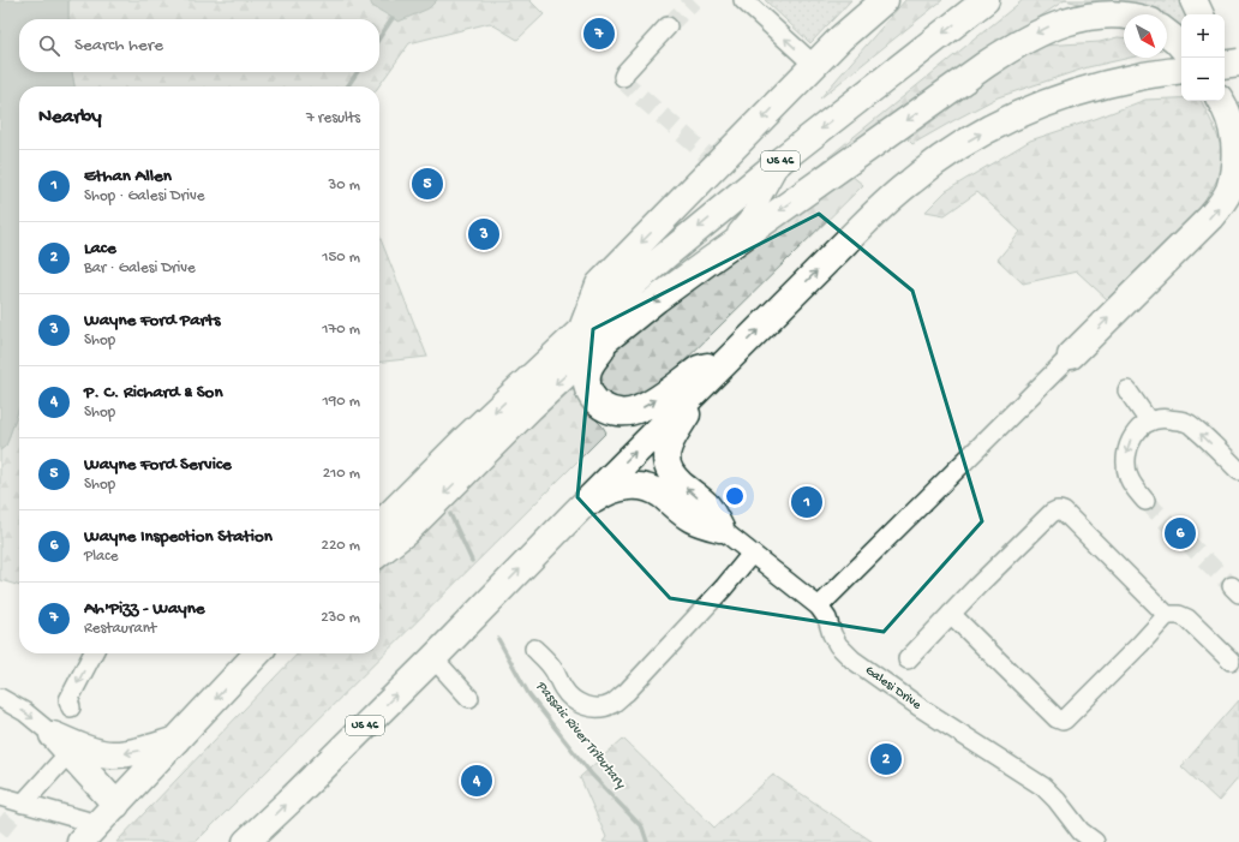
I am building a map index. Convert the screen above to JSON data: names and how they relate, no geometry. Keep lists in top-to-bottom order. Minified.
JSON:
{"streets":{"highway":["US 46"],"street":["Galesi Drive"]},"water":["Passaic River Tributary"],"north":"bottom right","page":{"map_buttons":["+","−"],"pins":["7","5","3","1","6","2","4"],"search":"Search here","heading":["Nearby","7 results"],"list":[{"mark":"1","name":"Ethan Allen","note":"Shop · Galesi Drive","value":"30 m"},{"mark":"2","name":"Lace","note":"Bar · Galesi Drive","value":"150 m"},{"mark":"3","name":"Wayne Ford Parts","note":"Shop","value":"170 m"},{"mark":"4","name":"P. C. Richard & Son","note":"Shop","value":"190 m"},{"mark":"5","name":"Wayne Ford Service","note":"Shop","value":"210 m"},{"mark":"6","name":"Wayne Inspection Station","note":"Place","value":"220 m"},{"mark":"7","name":"Ah'Pizz - Wayne","note":"Restaurant","value":"230 m"}]}}
